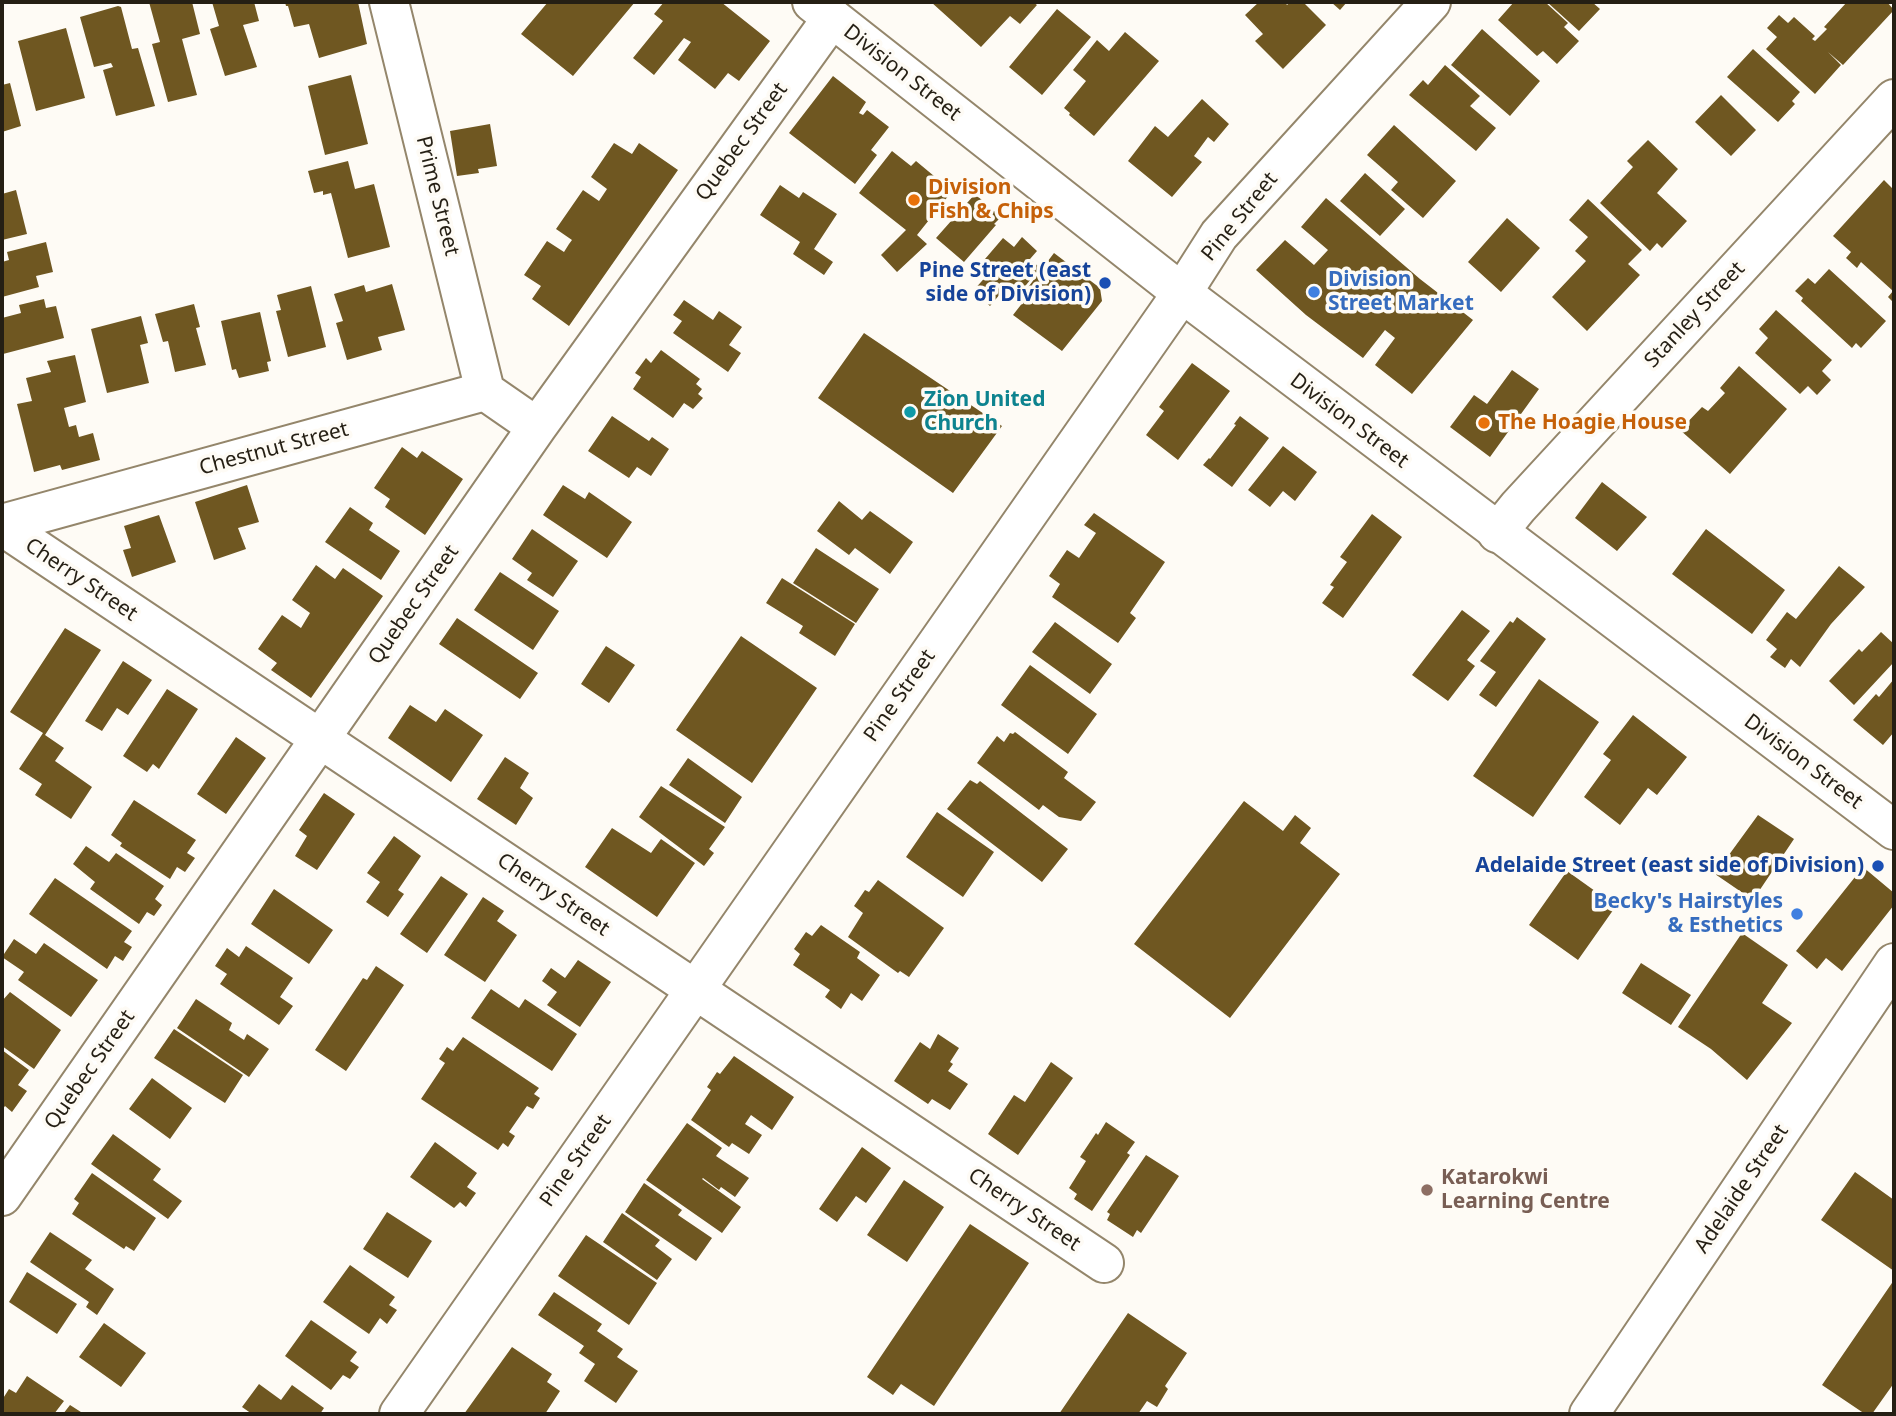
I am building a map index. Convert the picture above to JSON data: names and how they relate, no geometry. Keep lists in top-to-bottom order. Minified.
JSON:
{"streets":{"street":["Division Street","Quebec Street","Prime Street","Pine Street","Stanley Street","Chestnut Street","Cherry Street","Adelaide Street"]},"crossings":[["Division Street","Quebec Street"],["Division Street","Pine Street"],["Division Street","Stanley Street"],["Quebec Street","Cherry Street"],["Prime Street","Chestnut Street"],["Pine Street","Cherry Street"],["Chestnut Street","Cherry Street"]],"places":["Division Fish & Chips","Pine Street (east side of Division)","Division Street Market","Zion United Church","The Hoagie House","Adelaide Street (east side of Division)","Becky's Hairstyles & Esthetics","Katarokwi Learning Centre"]}
